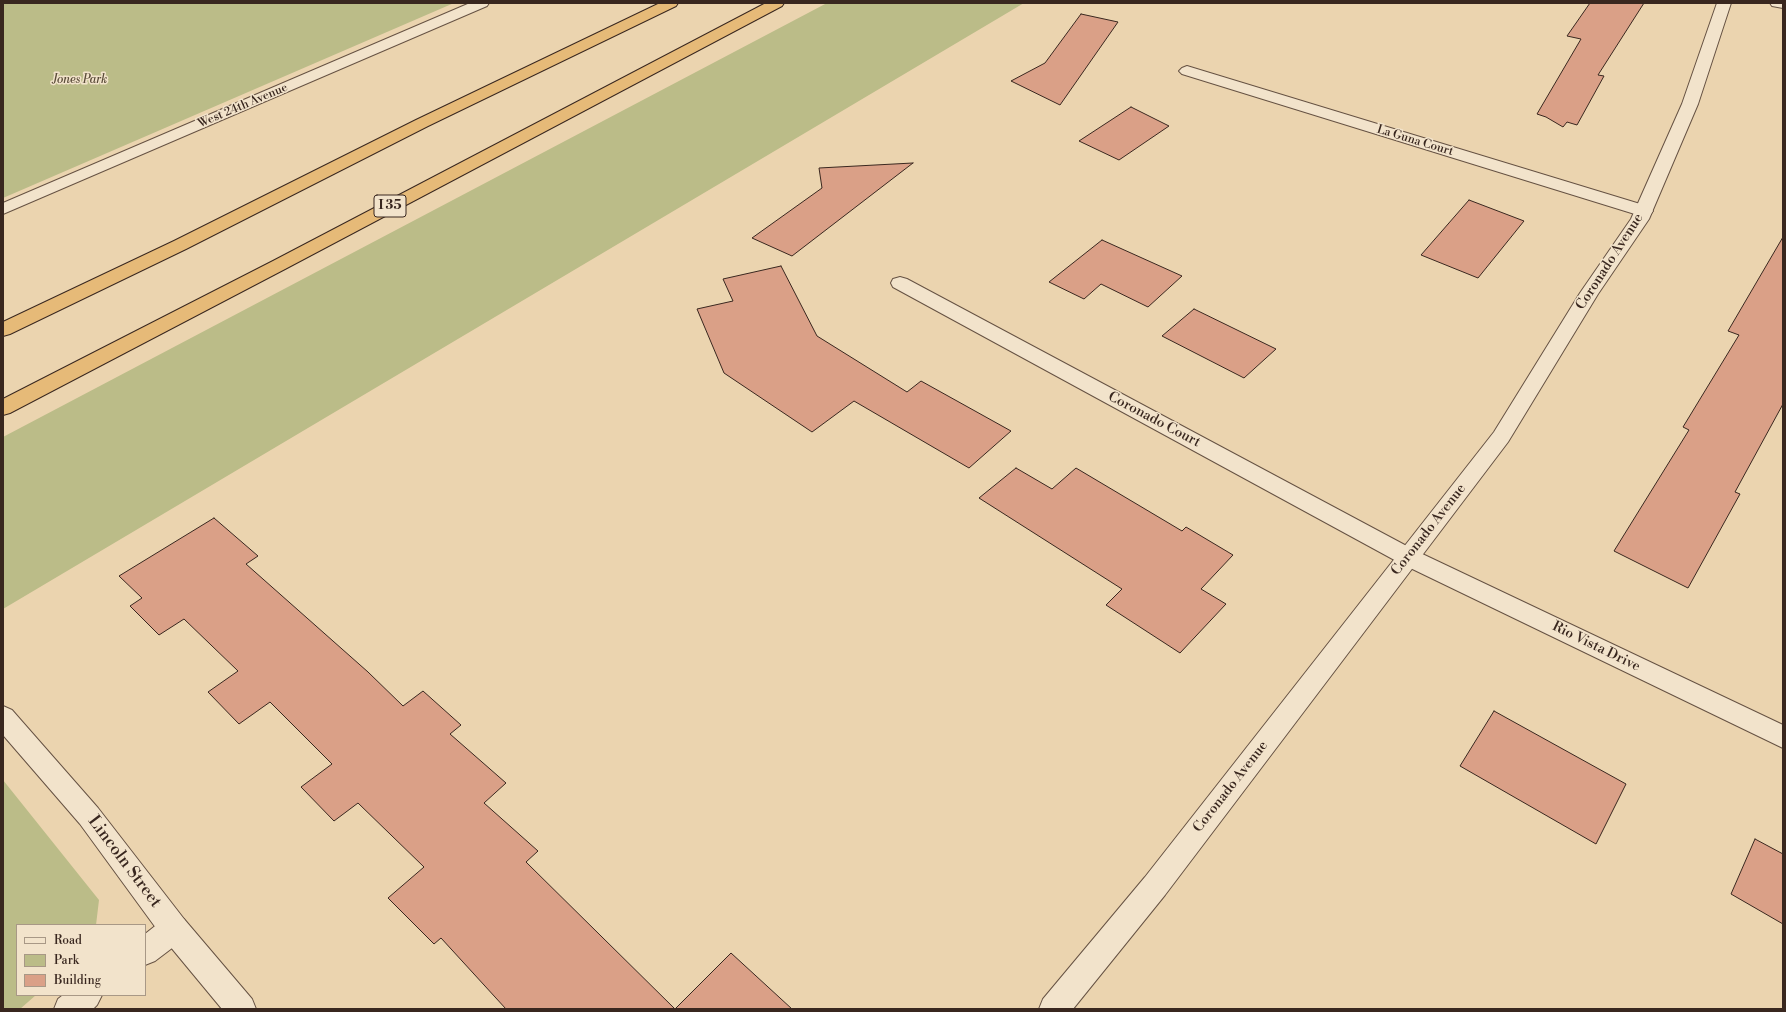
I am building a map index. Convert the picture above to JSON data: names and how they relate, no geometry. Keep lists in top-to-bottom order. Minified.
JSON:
{"streets":{"highway":["I 35"],"street":["West 24th Avenue","La Guna Court","Coronado Avenue","Coronado Court","Rio Vista Drive","Lincoln Street"]},"crossings":[["La Guna Court","Coronado Avenue"],["Coronado Avenue","Coronado Court"],["Coronado Avenue","Rio Vista Drive"],["Coronado Court","Rio Vista Drive"]],"parks":["Jones Park"],"legend":["Road","Park","Building"]}
